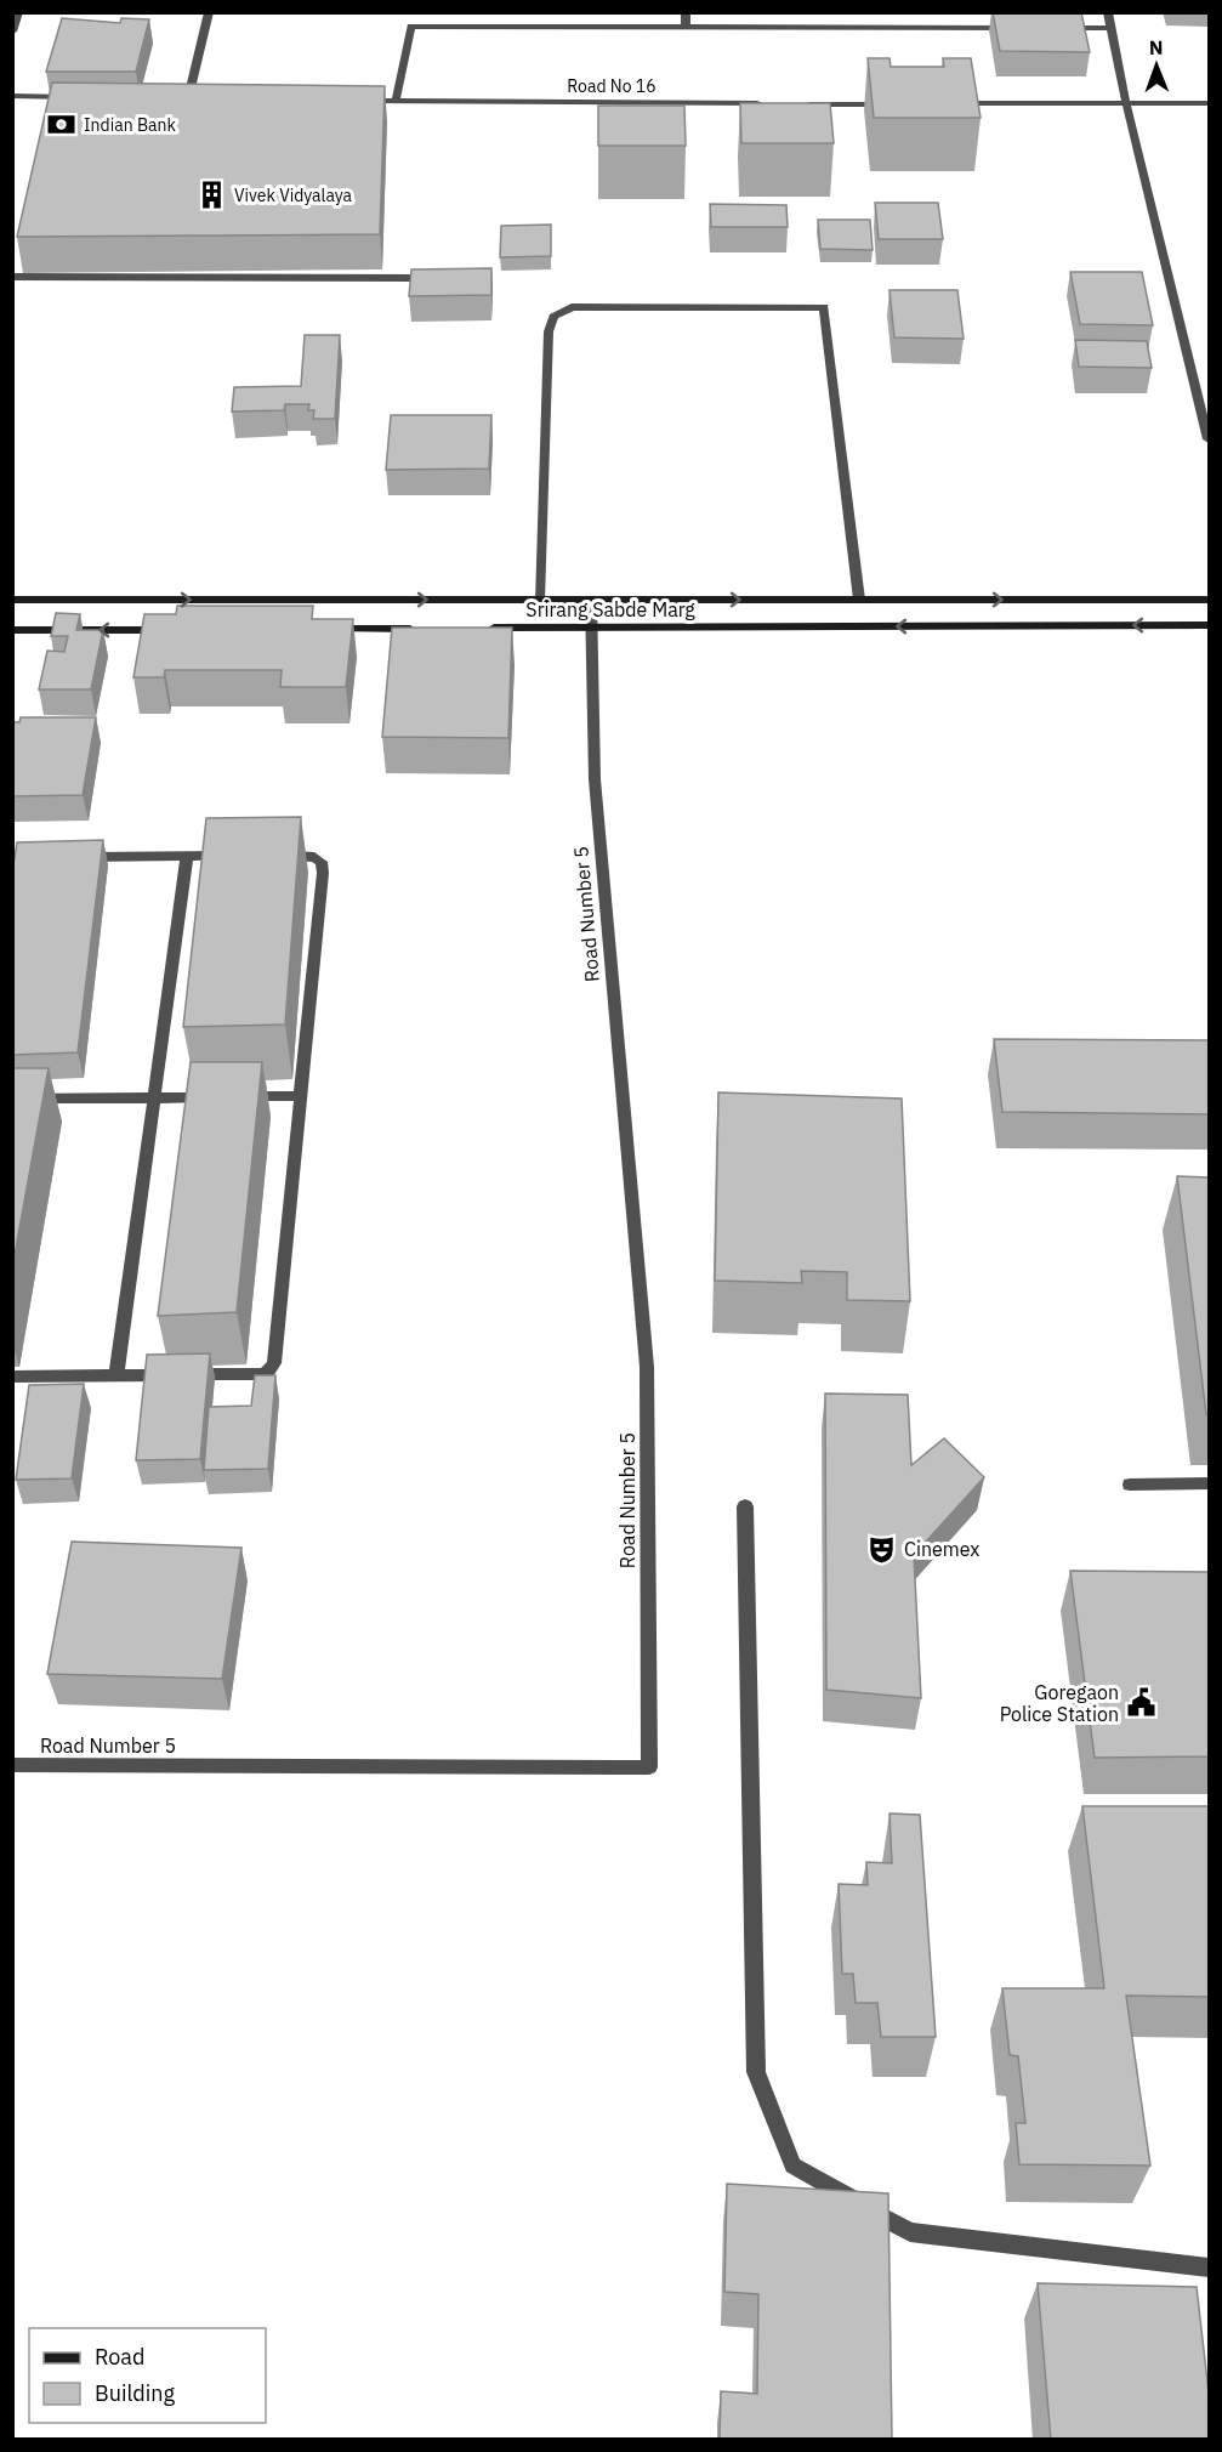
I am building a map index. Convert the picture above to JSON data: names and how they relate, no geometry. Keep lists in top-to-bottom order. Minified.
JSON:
{"streets":{"street":["Road No 16","Srirang Sabde Marg","Road Number 5"]},"crossings":[["Srirang Sabde Marg","Road Number 5"]],"places":{"bank":["Indian Bank"],"building":["Vivek Vidyalaya"],"theatre":["Cinemex"],"public building":["Goregaon Police Station"]},"legend":["Road","Building"],"north":"top"}
